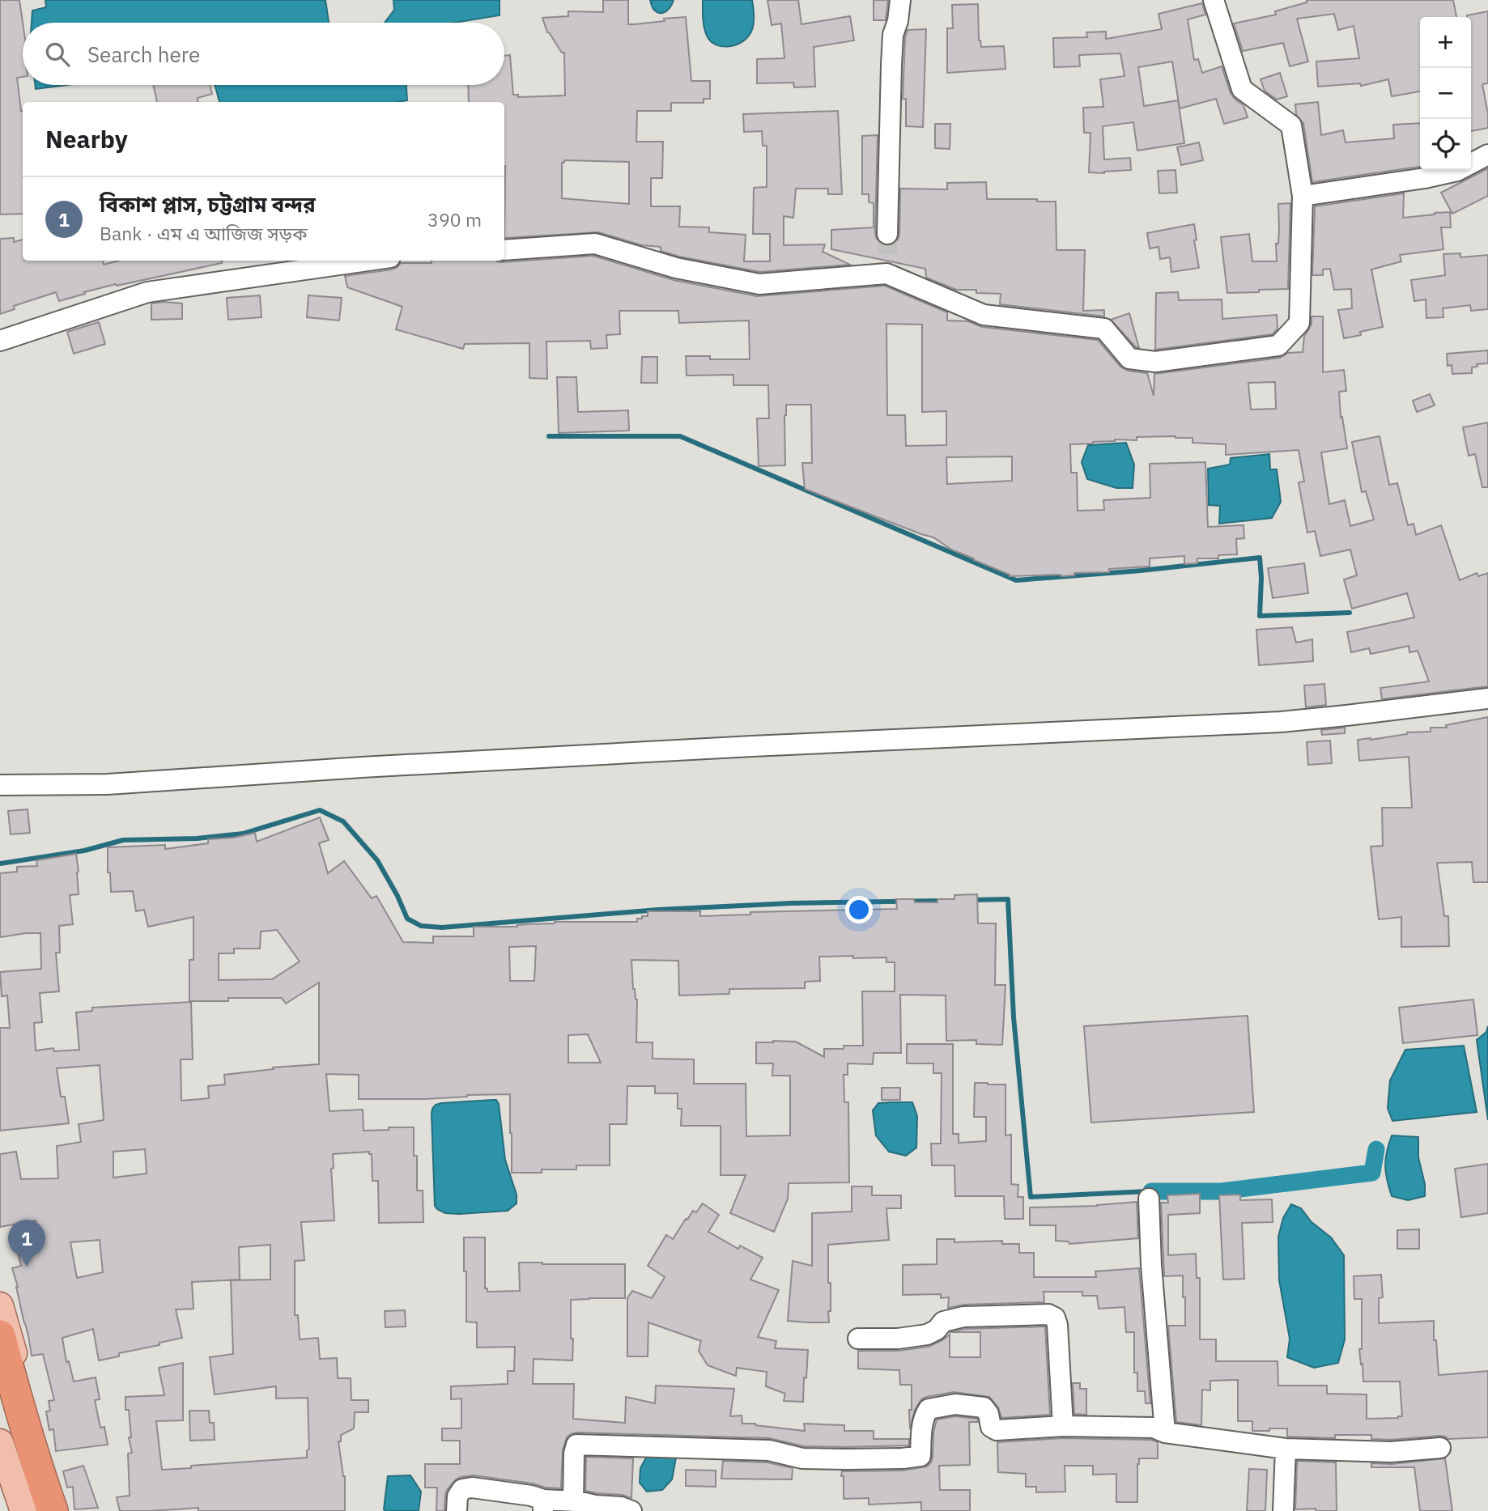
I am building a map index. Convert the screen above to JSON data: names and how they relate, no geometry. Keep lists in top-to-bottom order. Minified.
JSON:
{"page":{"map_buttons":["+","−"],"search":"Search here","heading":"Nearby","list":[{"mark":"1","name":"বিকাশ প্লাস, চট্টগ্রাম বন্দর","note":"Bank · এম এ আজিজ সড়ক","value":"390 m"}],"pins":"1"}}
